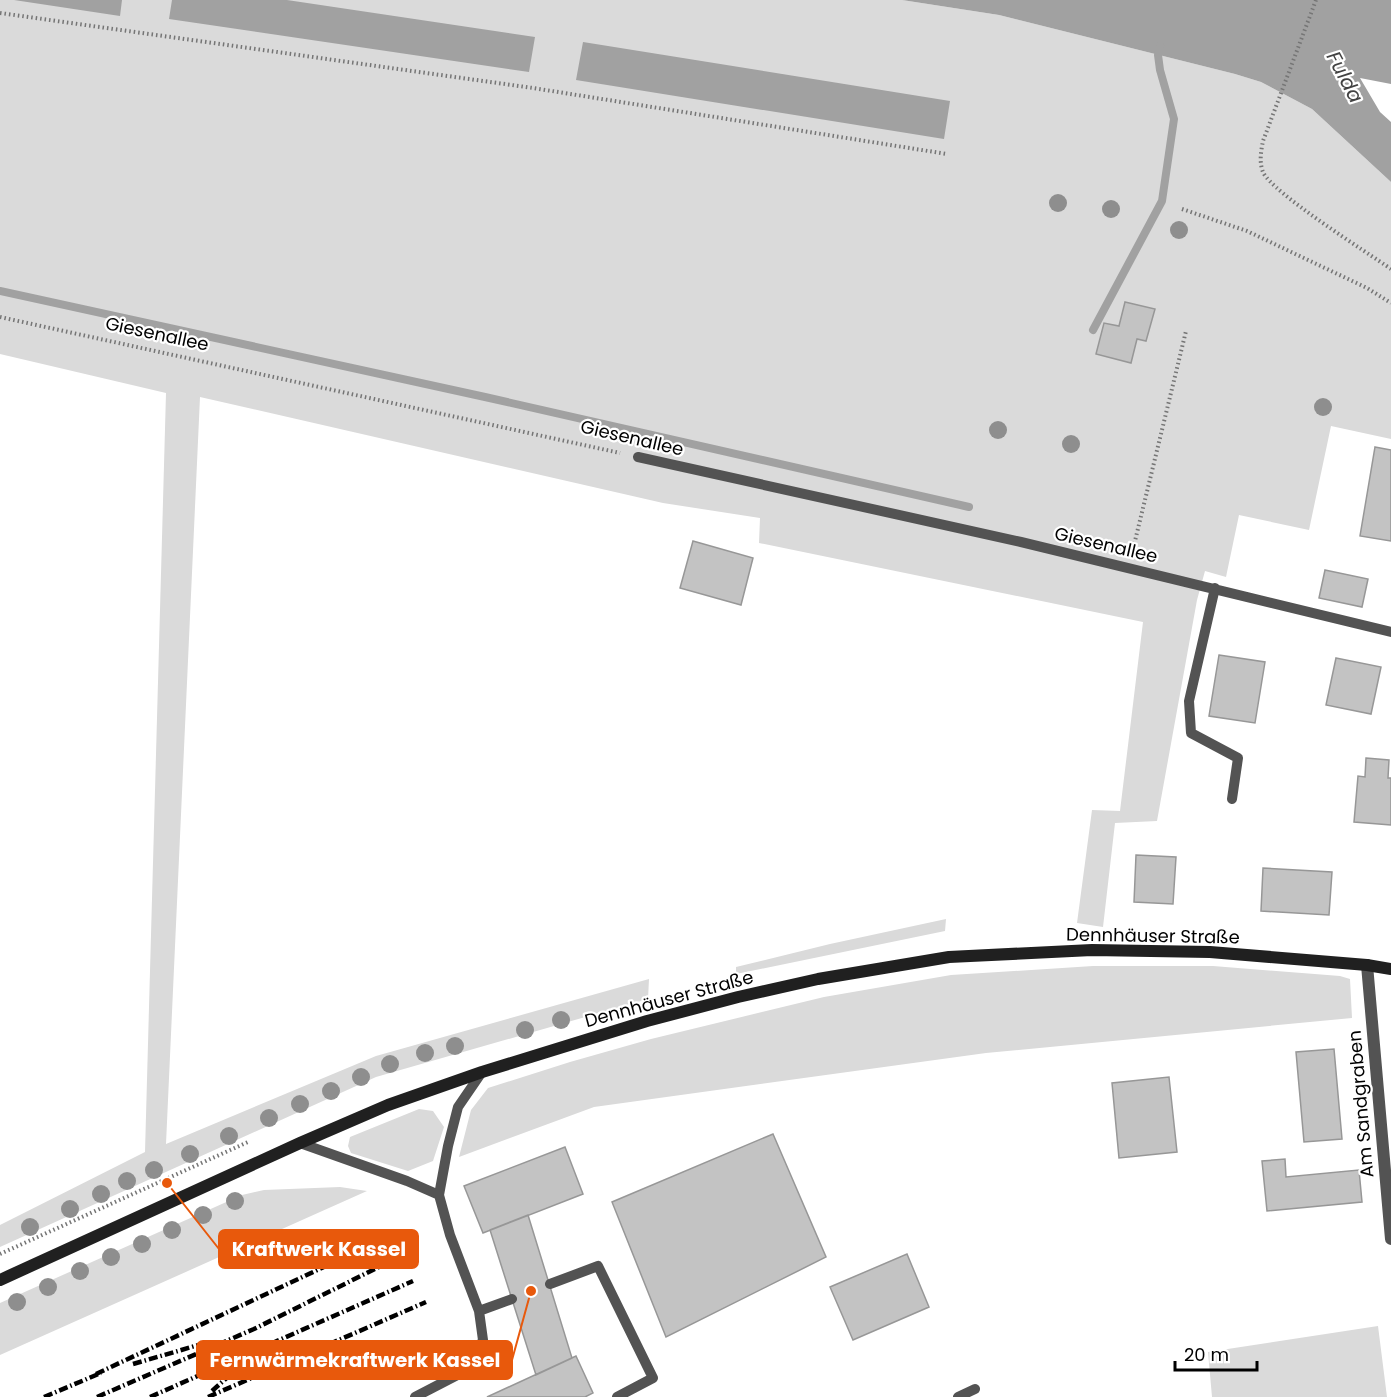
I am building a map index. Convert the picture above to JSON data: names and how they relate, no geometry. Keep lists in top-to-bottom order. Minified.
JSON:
{"streets":{"street":["Dennhäuser Straße","Am Sandgraben"],"lane":["Giesenallee"]},"crossings":[["Dennhäuser Straße","Am Sandgraben"]],"water":["Fulda"],"places":["Kraftwerk Kassel","Fernwärmekraftwerk Kassel"],"scale_bar":"20 m"}
